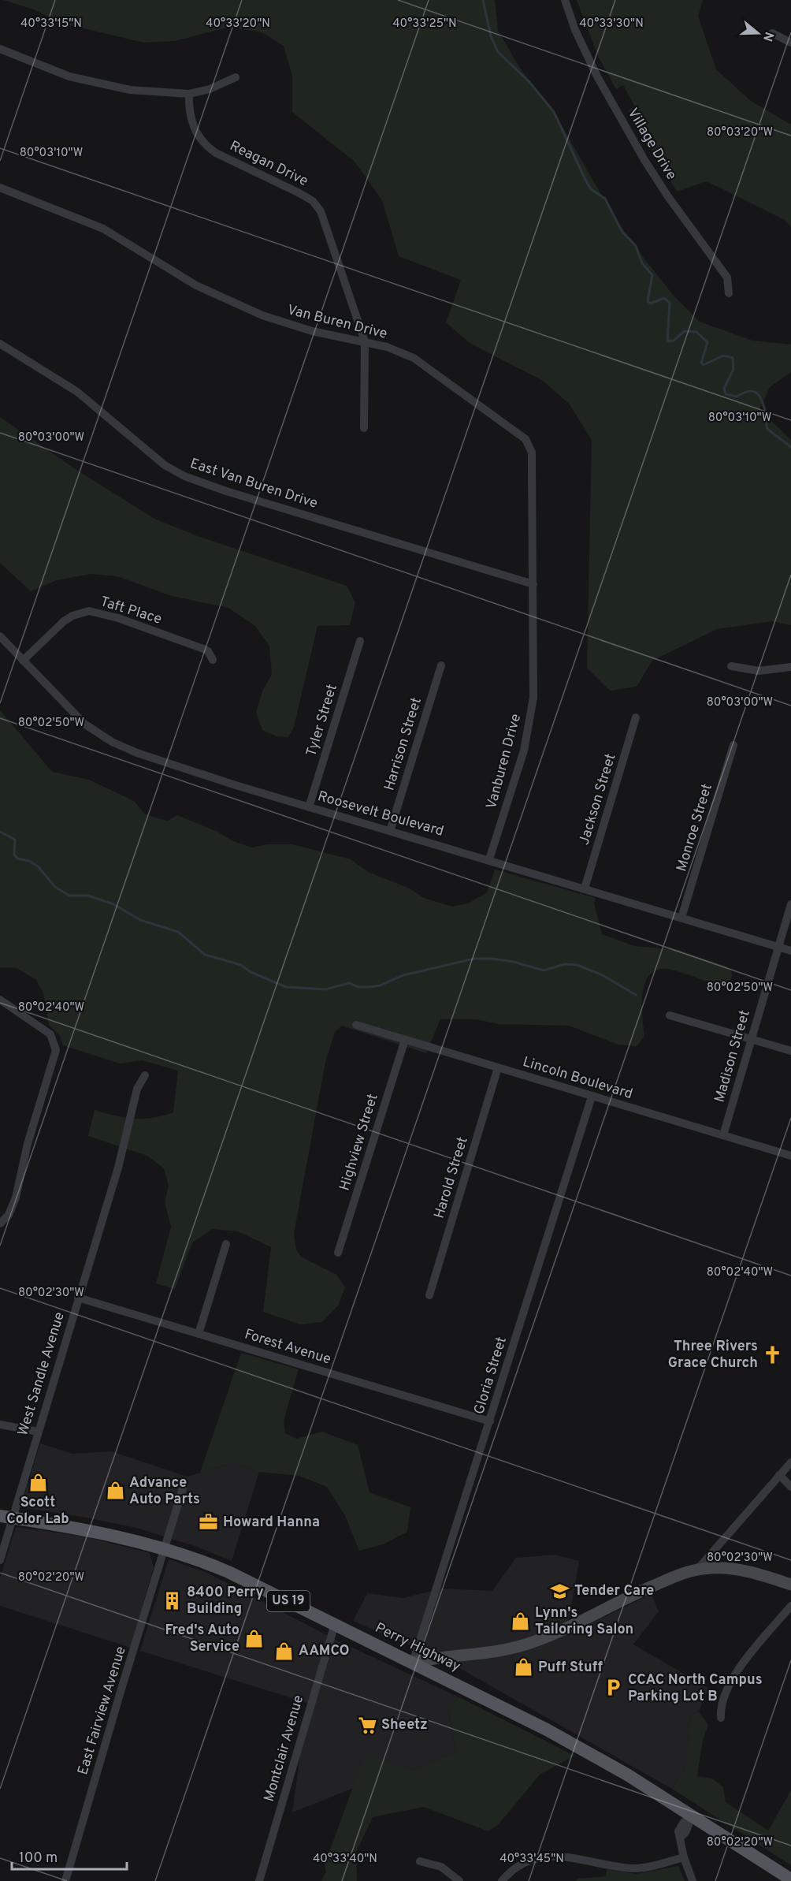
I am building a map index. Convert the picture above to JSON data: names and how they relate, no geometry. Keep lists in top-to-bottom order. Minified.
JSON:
{"streets":{"main road":["US 19","Perry Highway"],"street":["Village Drive","Reagan Drive","Van Buren Drive","East Van Buren Drive","Taft Place","Tyler Street","Harrison Street","Vanburen Drive","Jackson Street","Roosevelt Boulevard","Monroe Street","Madison Street","Lincoln Boulevard","Highview Street","Harold Street","Forest Avenue","West Sandle Avenue","Gloria Street","East Fairview Avenue","Montclair Avenue"]},"crossings":[["Reagan Drive","Van Buren Drive"],["Van Buren Drive","East Van Buren Drive"],["Van Buren Drive","Vanburen Drive"],["East Van Buren Drive","Vanburen Drive"],["Taft Place","Roosevelt Boulevard"],["Tyler Street","Roosevelt Boulevard"],["Harrison Street","Roosevelt Boulevard"],["Vanburen Drive","Roosevelt Boulevard"],["Jackson Street","Roosevelt Boulevard"],["Roosevelt Boulevard","Monroe Street"],["Roosevelt Boulevard","Madison Street"],["Madison Street","Lincoln Boulevard"],["Lincoln Boulevard","Highview Street"],["Lincoln Boulevard","Harold Street"],["Lincoln Boulevard","Gloria Street"],["Forest Avenue","West Sandle Avenue"],["Forest Avenue","Gloria Street"],["West Sandle Avenue","Perry Highway"],["Gloria Street","Perry Highway"],["Perry Highway","East Fairview Avenue"],["Perry Highway","Montclair Avenue"]],"places":{"church":["Three Rivers Grace Church"],"shop":["Scott Color Lab","Advance Auto Parts","Lynn's Tailoring Salon","Fred's Auto Service","AAMCO","Puff Stuff"],"office":["Howard Hanna"],"school or university":["Tender Care"],"building":["8400 Perry Building"],"parking":["CCAC North Campus Parking Lot B"],"supermarket":["Sheetz"]},"scale_bar":"100 m","north":"right","coordinates":["40°33'15\"N","40°33'30\"N","40°33'20\"N","40°33'25\"N","80°03'20\"W","80°03'10\"W","80°03'00\"W","80°02'50\"W","80°02'40\"W","80°02'30\"W","80°02'20\"W","40°33'40\"N","40°33'45\"N"]}
